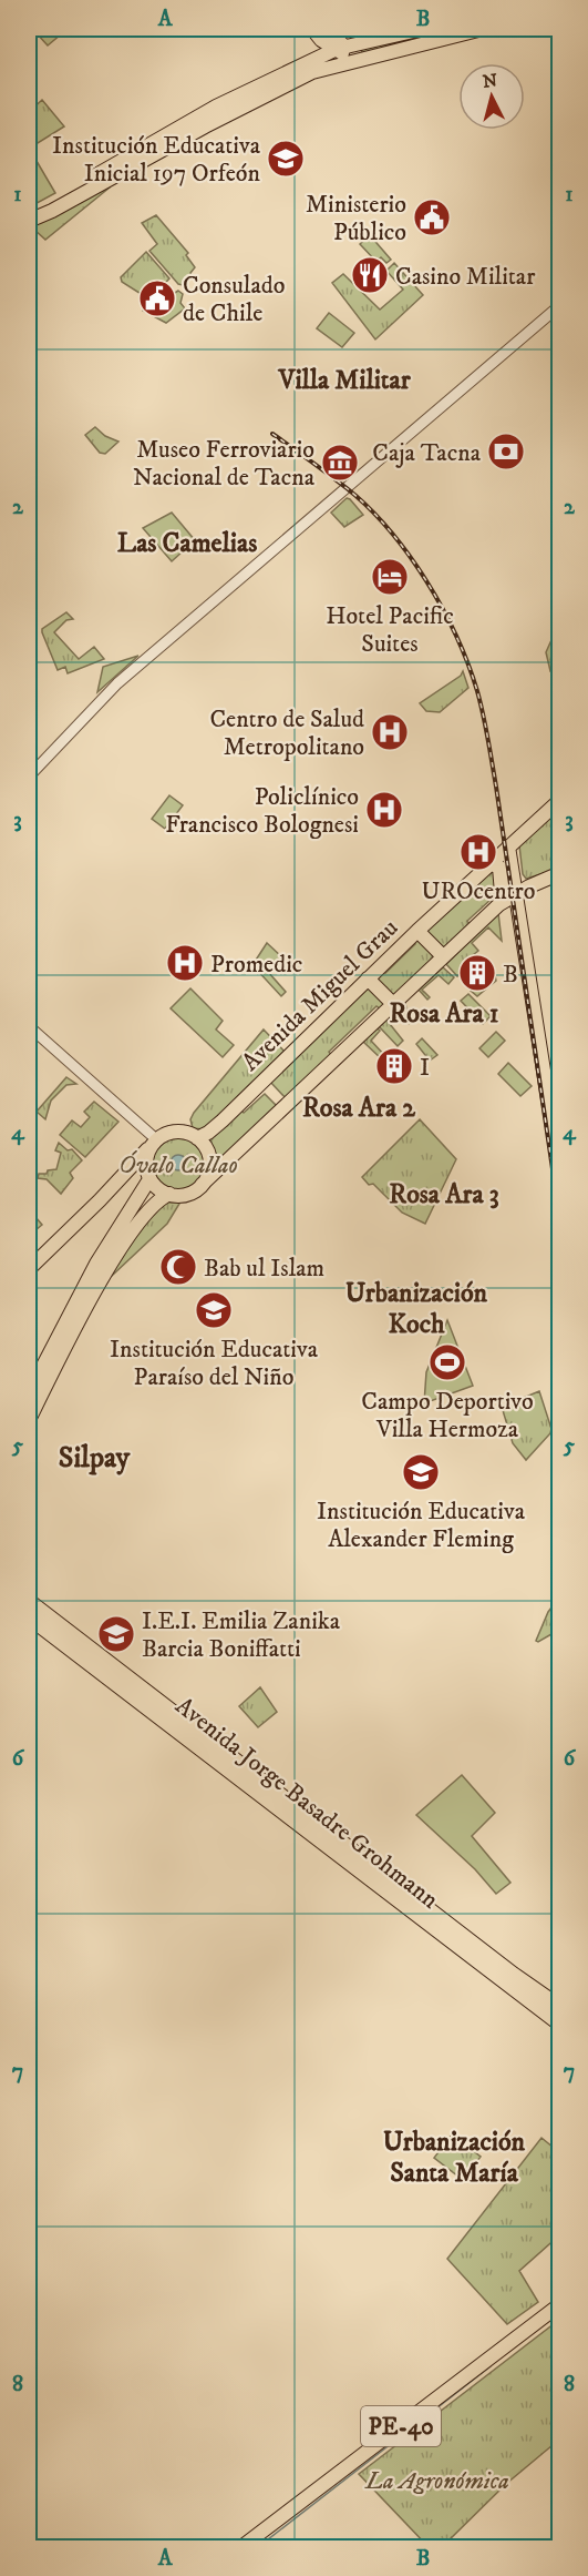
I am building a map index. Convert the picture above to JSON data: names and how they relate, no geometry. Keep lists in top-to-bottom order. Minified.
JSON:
{"streets":{"highway":["Avenida Jorge Basadre Grohmann"],"main road":["Avenida Miguel Grau","PE-40"]},"districts":["Villa Militar","Las Camelias","Rosa Ara 1","Rosa Ara 2","Rosa Ara 3","Urbanización Koch","Silpay","Urbanización Santa María"],"parks":["Óvalo Callao","La Agronómica"],"places":{"school or university":["Institución Educativa Inicial 197 Orfeón","Institución Educativa Paraíso del Niño","Institución Educativa Alexander Fleming","I.E.I. Emilia Zanika Barcia Boniffatti"],"public building":["Ministerio Público","Consulado de Chile"],"restaurant":["Casino Militar"],"bank":["Caja Tacna"],"museum":["Museo Ferroviario Nacional de Tacna"],"hotel":["Hotel Pacific Suites"],"hospital":["Centro de Salud Metropolitano","Policlínico Francisco Bolognesi","UROcentro","Promedic"],"building":["B","I"],"mosque":["Bab ul Islam"],"sports":["Campo Deportivo Villa Hermoza"]},"north":"top","grid":{"columns":["A","B"],"rows":["1","2","3","4","5","6","7","8"]}}
